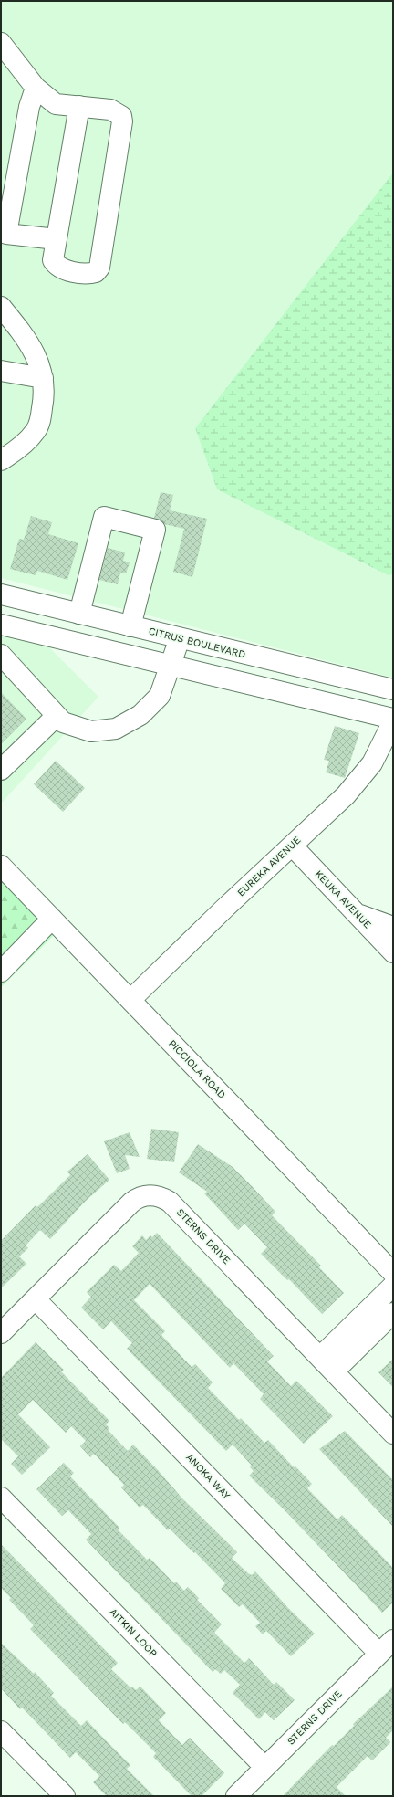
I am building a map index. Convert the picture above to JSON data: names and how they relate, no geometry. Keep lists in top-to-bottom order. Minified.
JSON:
{"streets":{"main road":["CITRUS BOULEVARD","EUREKA AVENUE","KEUKA AVENUE","PICCIOLA ROAD","STERNS DRIVE","ANOKA WAY","AITKIN LOOP"]},"crossings":[["EUREKA AVENUE","KEUKA AVENUE"],["EUREKA AVENUE","PICCIOLA ROAD"],["STERNS DRIVE","ANOKA WAY"],["STERNS DRIVE","AITKIN LOOP"]]}
